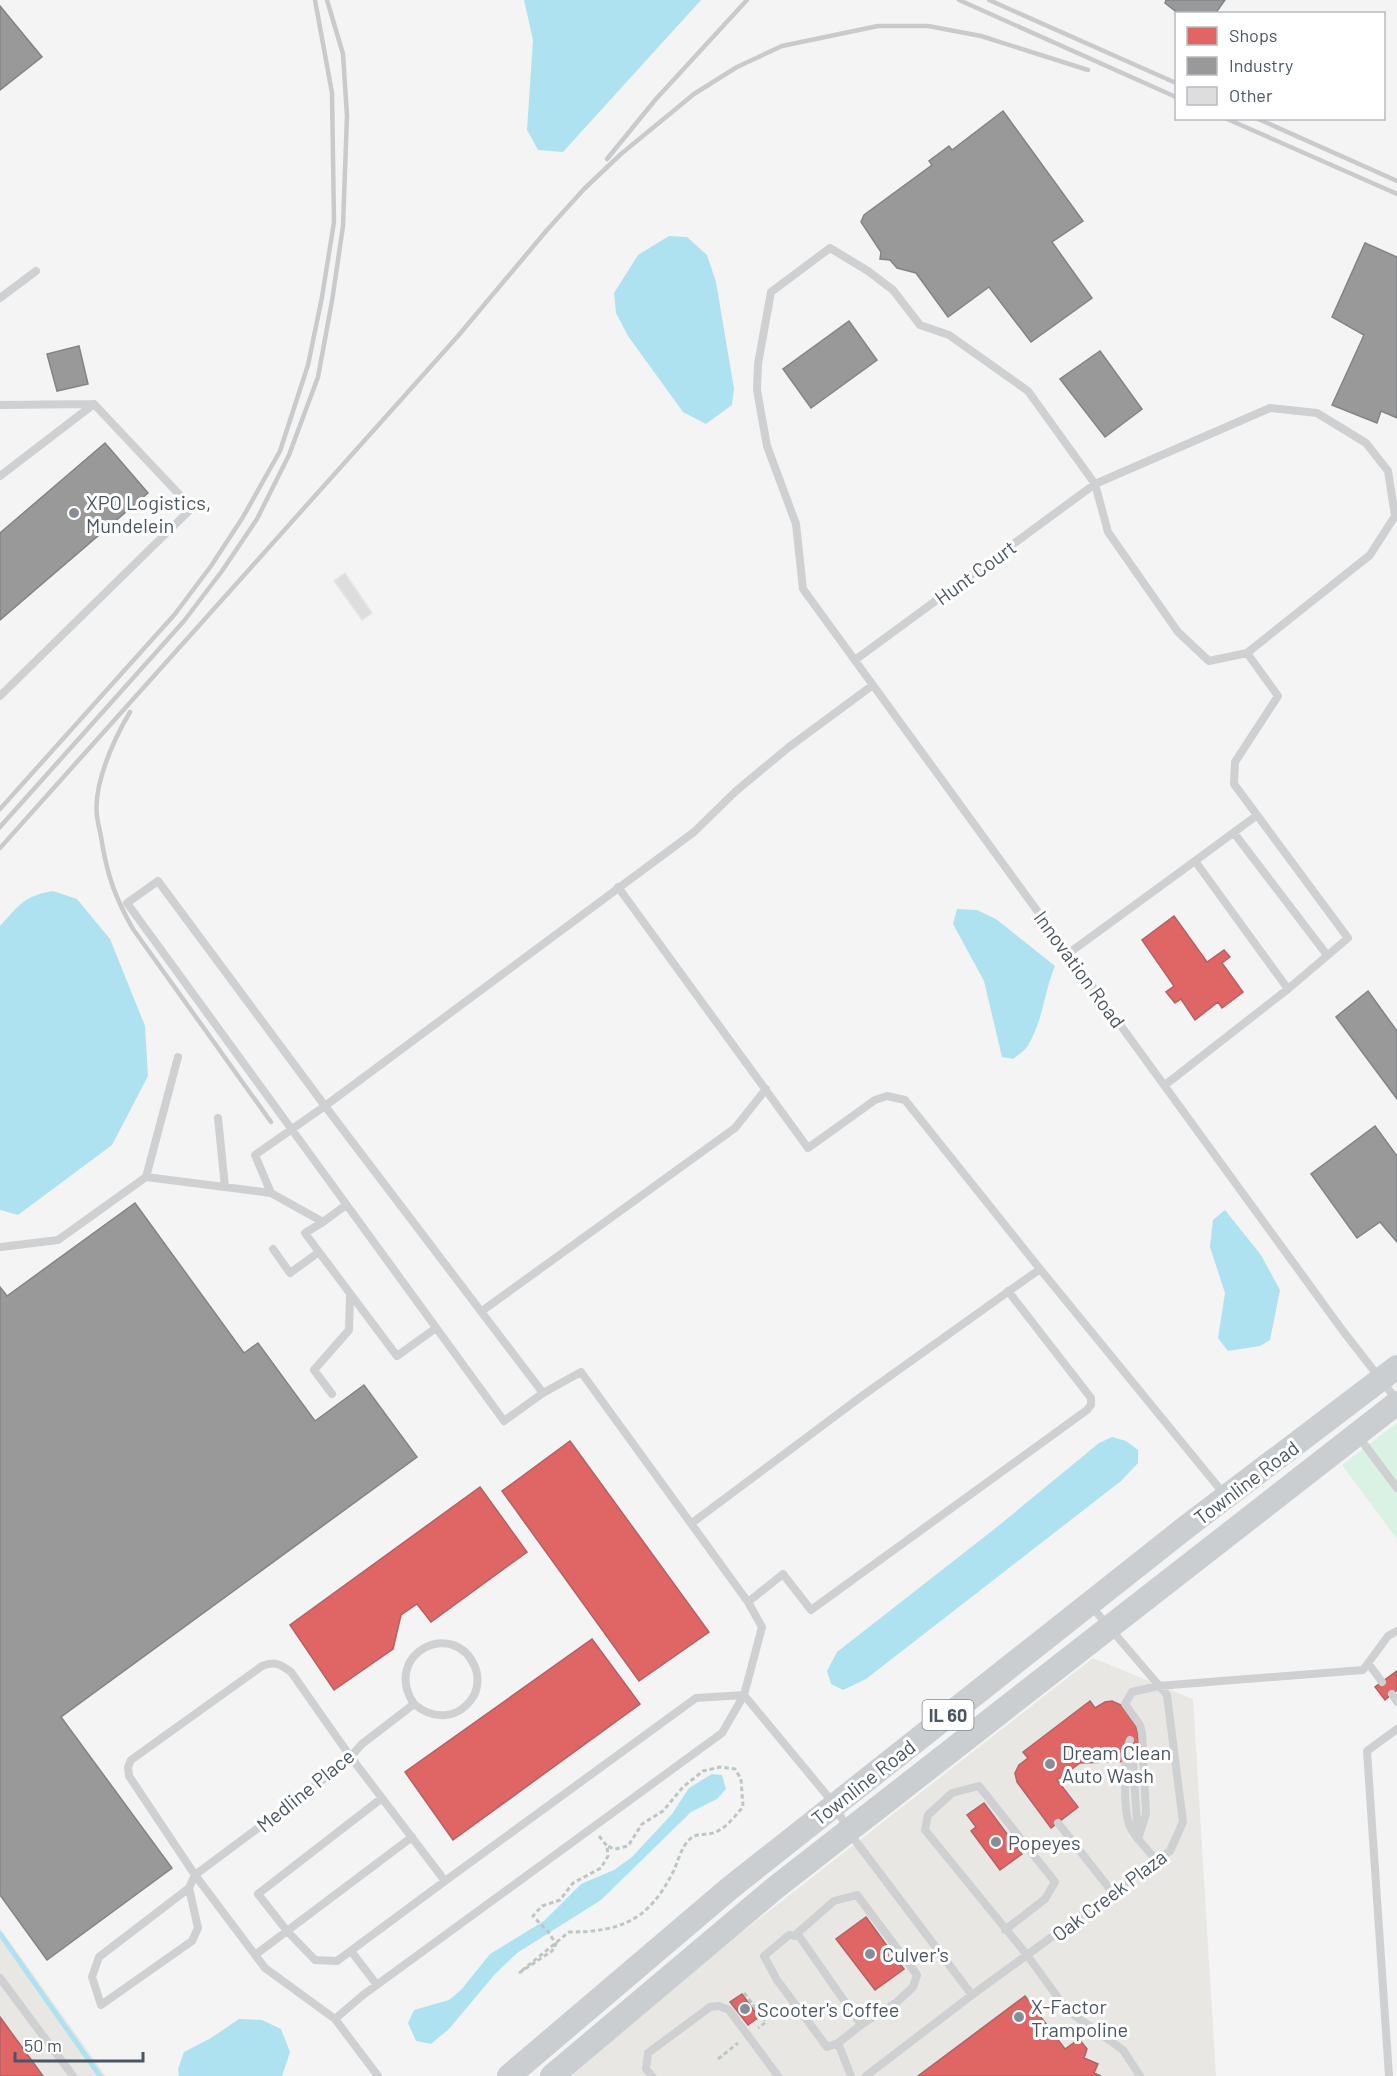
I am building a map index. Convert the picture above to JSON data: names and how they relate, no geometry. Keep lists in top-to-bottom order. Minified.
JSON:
{"streets":{"main road":["Townline Road","IL 60"],"lane":["Hunt Court","Innovation Road","Medline Place","Oak Creek Plaza"]},"crossings":[["Hunt Court","Innovation Road"],["Innovation Road","Townline Road"],["Townline Road","Oak Creek Plaza"]],"places":["XPO Logistics, Mundelein","Dream Clean Auto Wash","Popeyes","Culver's","Scooter's Coffee","X-Factor Trampoline"],"legend":["Shops","Industry","Other"],"scale_bar":"50 m"}
